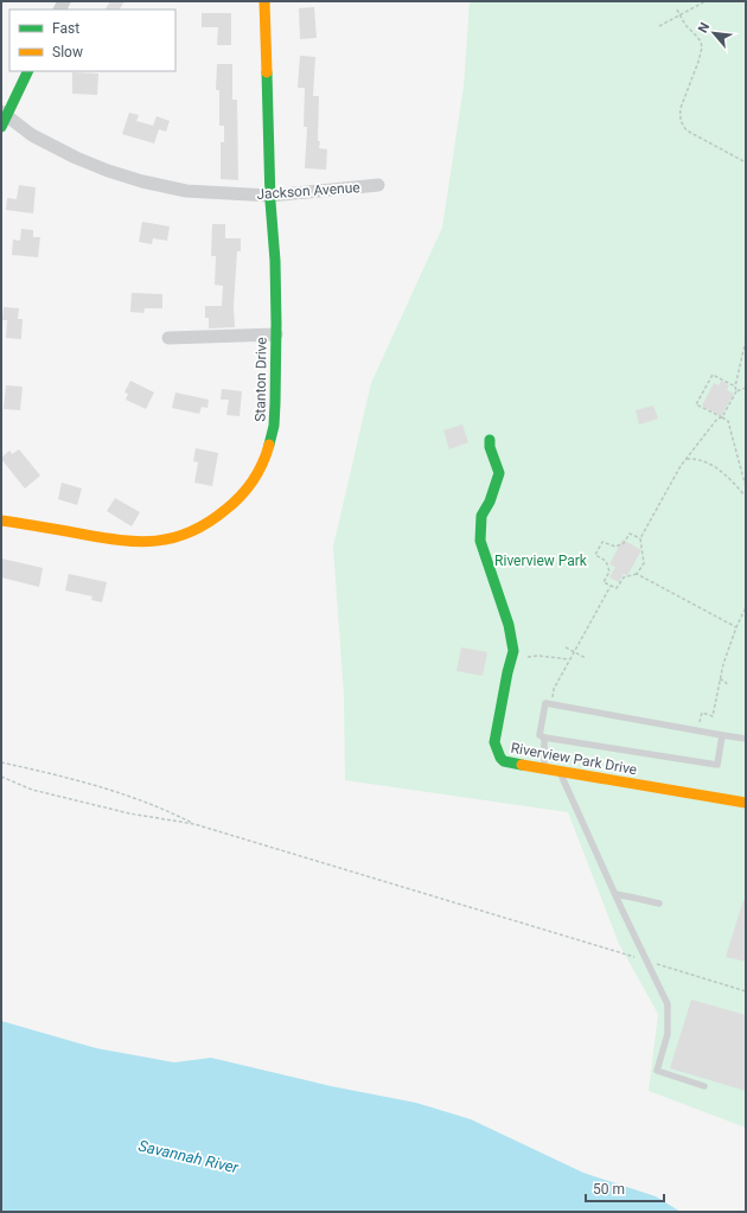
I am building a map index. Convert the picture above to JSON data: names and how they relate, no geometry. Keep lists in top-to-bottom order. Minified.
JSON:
{"streets":{"street":["Jackson Avenue","Stanton Drive","Riverview Park Drive"]},"crossings":[["Jackson Avenue","Stanton Drive"]],"water":["Savannah River"],"parks":["Riverview Park"],"legend":["Fast","Slow"],"scale_bar":"50 m","north":"top left"}
